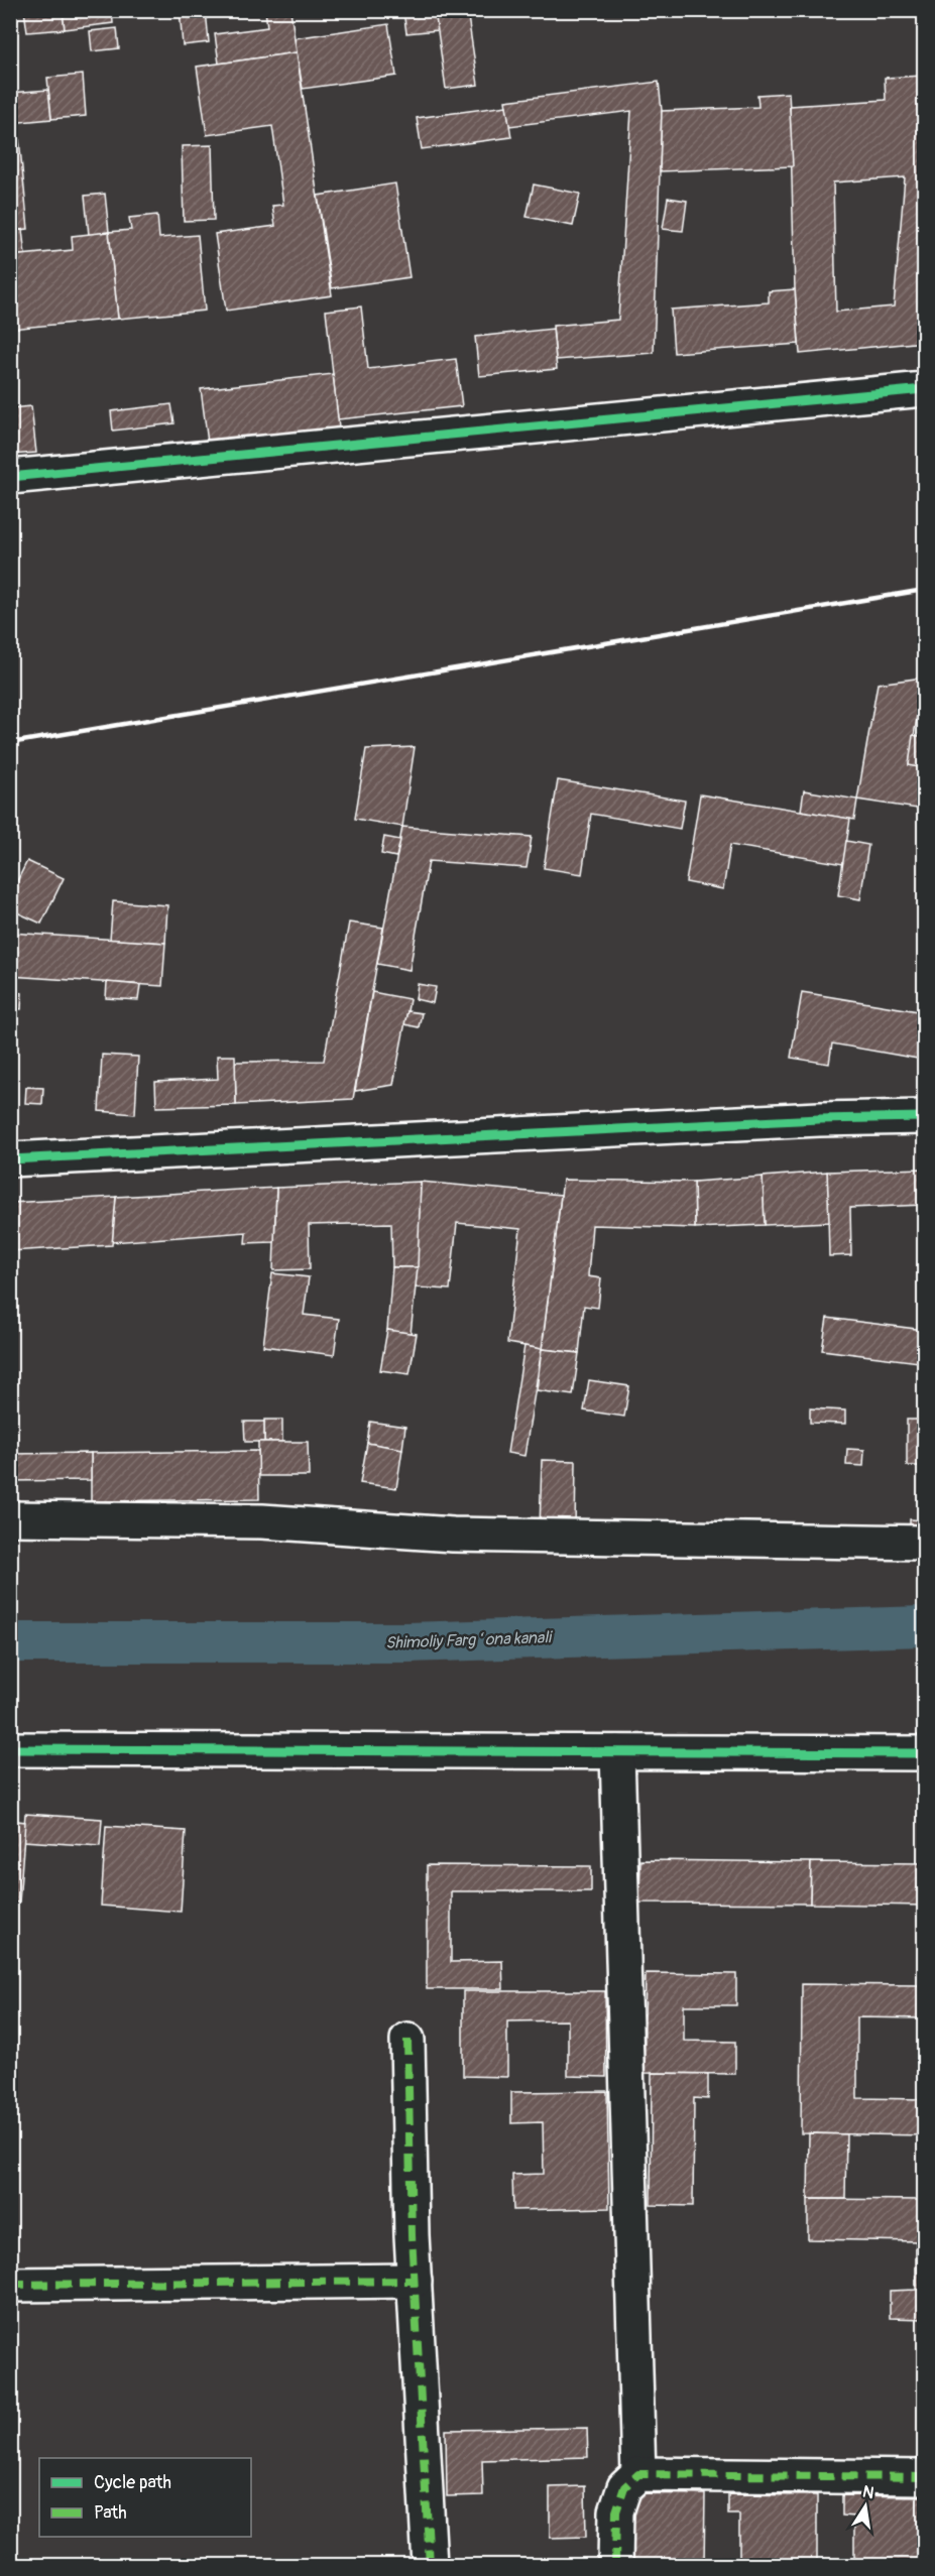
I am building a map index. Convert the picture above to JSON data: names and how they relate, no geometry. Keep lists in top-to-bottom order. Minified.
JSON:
{"water":["Shimoliy Fargʻona kanali"],"legend":["Cycle path","Path"],"north":"top"}
